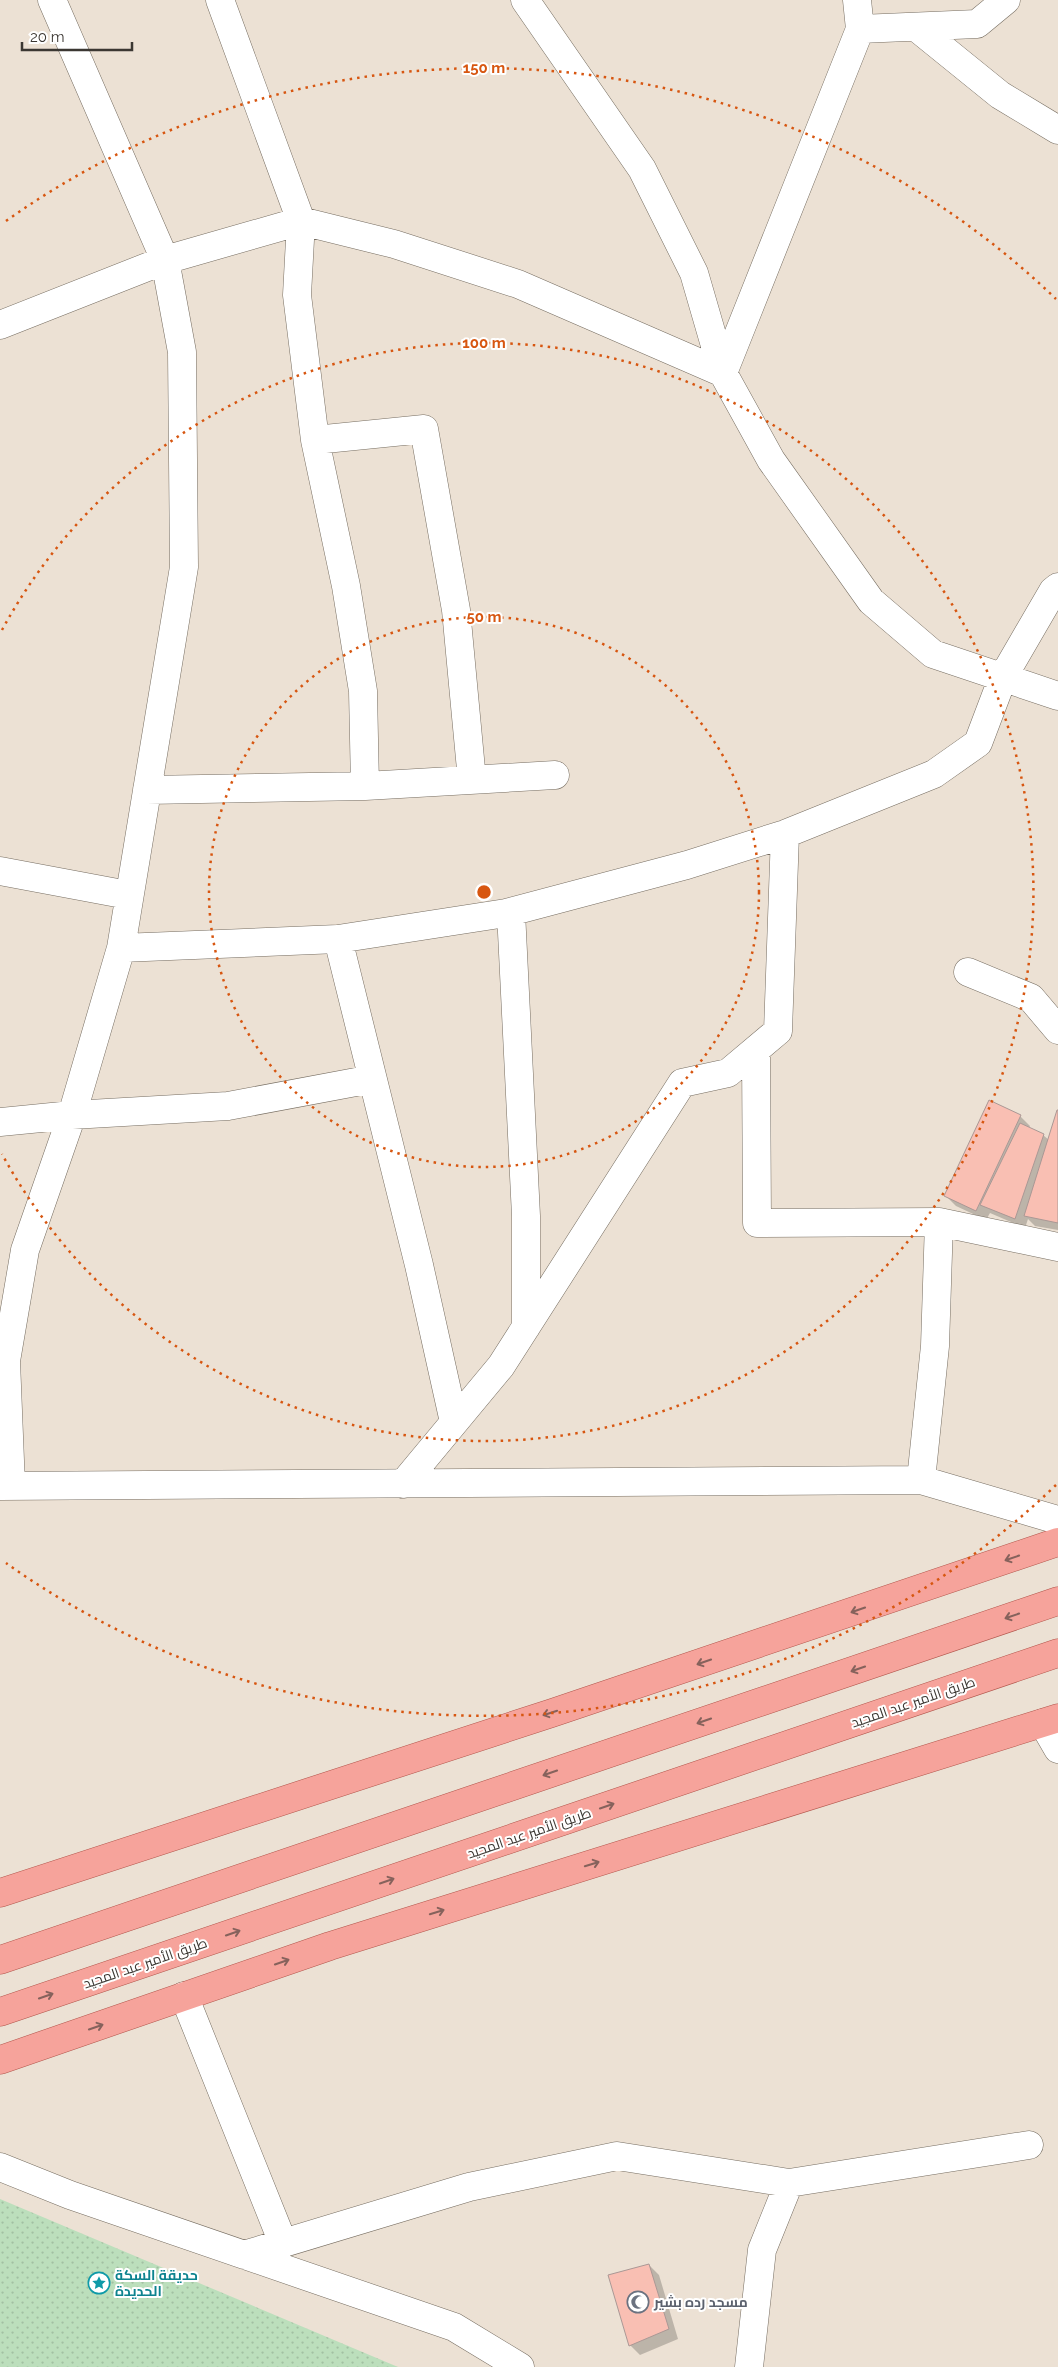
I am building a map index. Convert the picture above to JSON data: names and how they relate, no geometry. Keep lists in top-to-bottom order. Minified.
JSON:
{"streets":{"main road":["طريق الأمير عبد المجيد"]},"places":{"place":["حديقة السكة الحديدة"],"mosque":["مسجد رده بشير"]},"scale_bar":"20 m","rings":["150 m","100 m","50 m"]}
